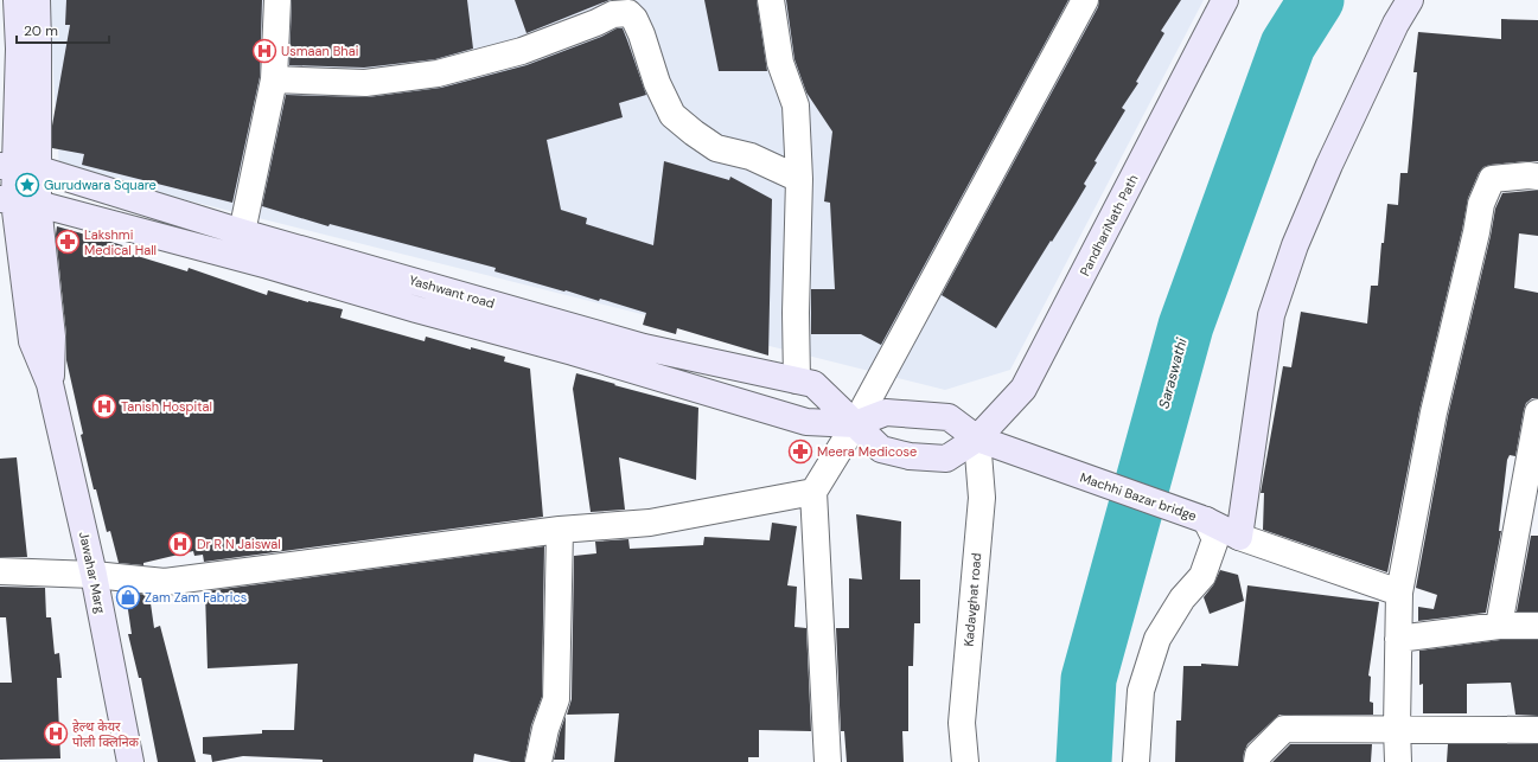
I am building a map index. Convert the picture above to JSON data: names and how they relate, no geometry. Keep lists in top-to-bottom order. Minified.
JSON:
{"streets":{"main road":["PandhariNath Path","Yashwant road","Machhi Bazar bridge","Jawahar Marg"],"street":["Kadavghat road"]},"crossings":[["PandhariNath Path","Yashwant road"],["PandhariNath Path","Machhi Bazar bridge"],["PandhariNath Path","Kadavghat road"],["Yashwant road","Machhi Bazar bridge"],["Yashwant road","Jawahar Marg"],["Machhi Bazar bridge","Kadavghat road"]],"water":["Saraswathi"],"places":{"hospital":["Usmaan Bhai","Tanish Hospital","Dr R N Jaiswal","हेल्थ केयर पोली क्लिनिक"],"place":["Gurudwara Square"],"pharmacy":["Lakshmi Medical Hall","Meera Medicose"],"shop":["Zam Zam Fabrics"]},"scale_bar":"20 m"}
